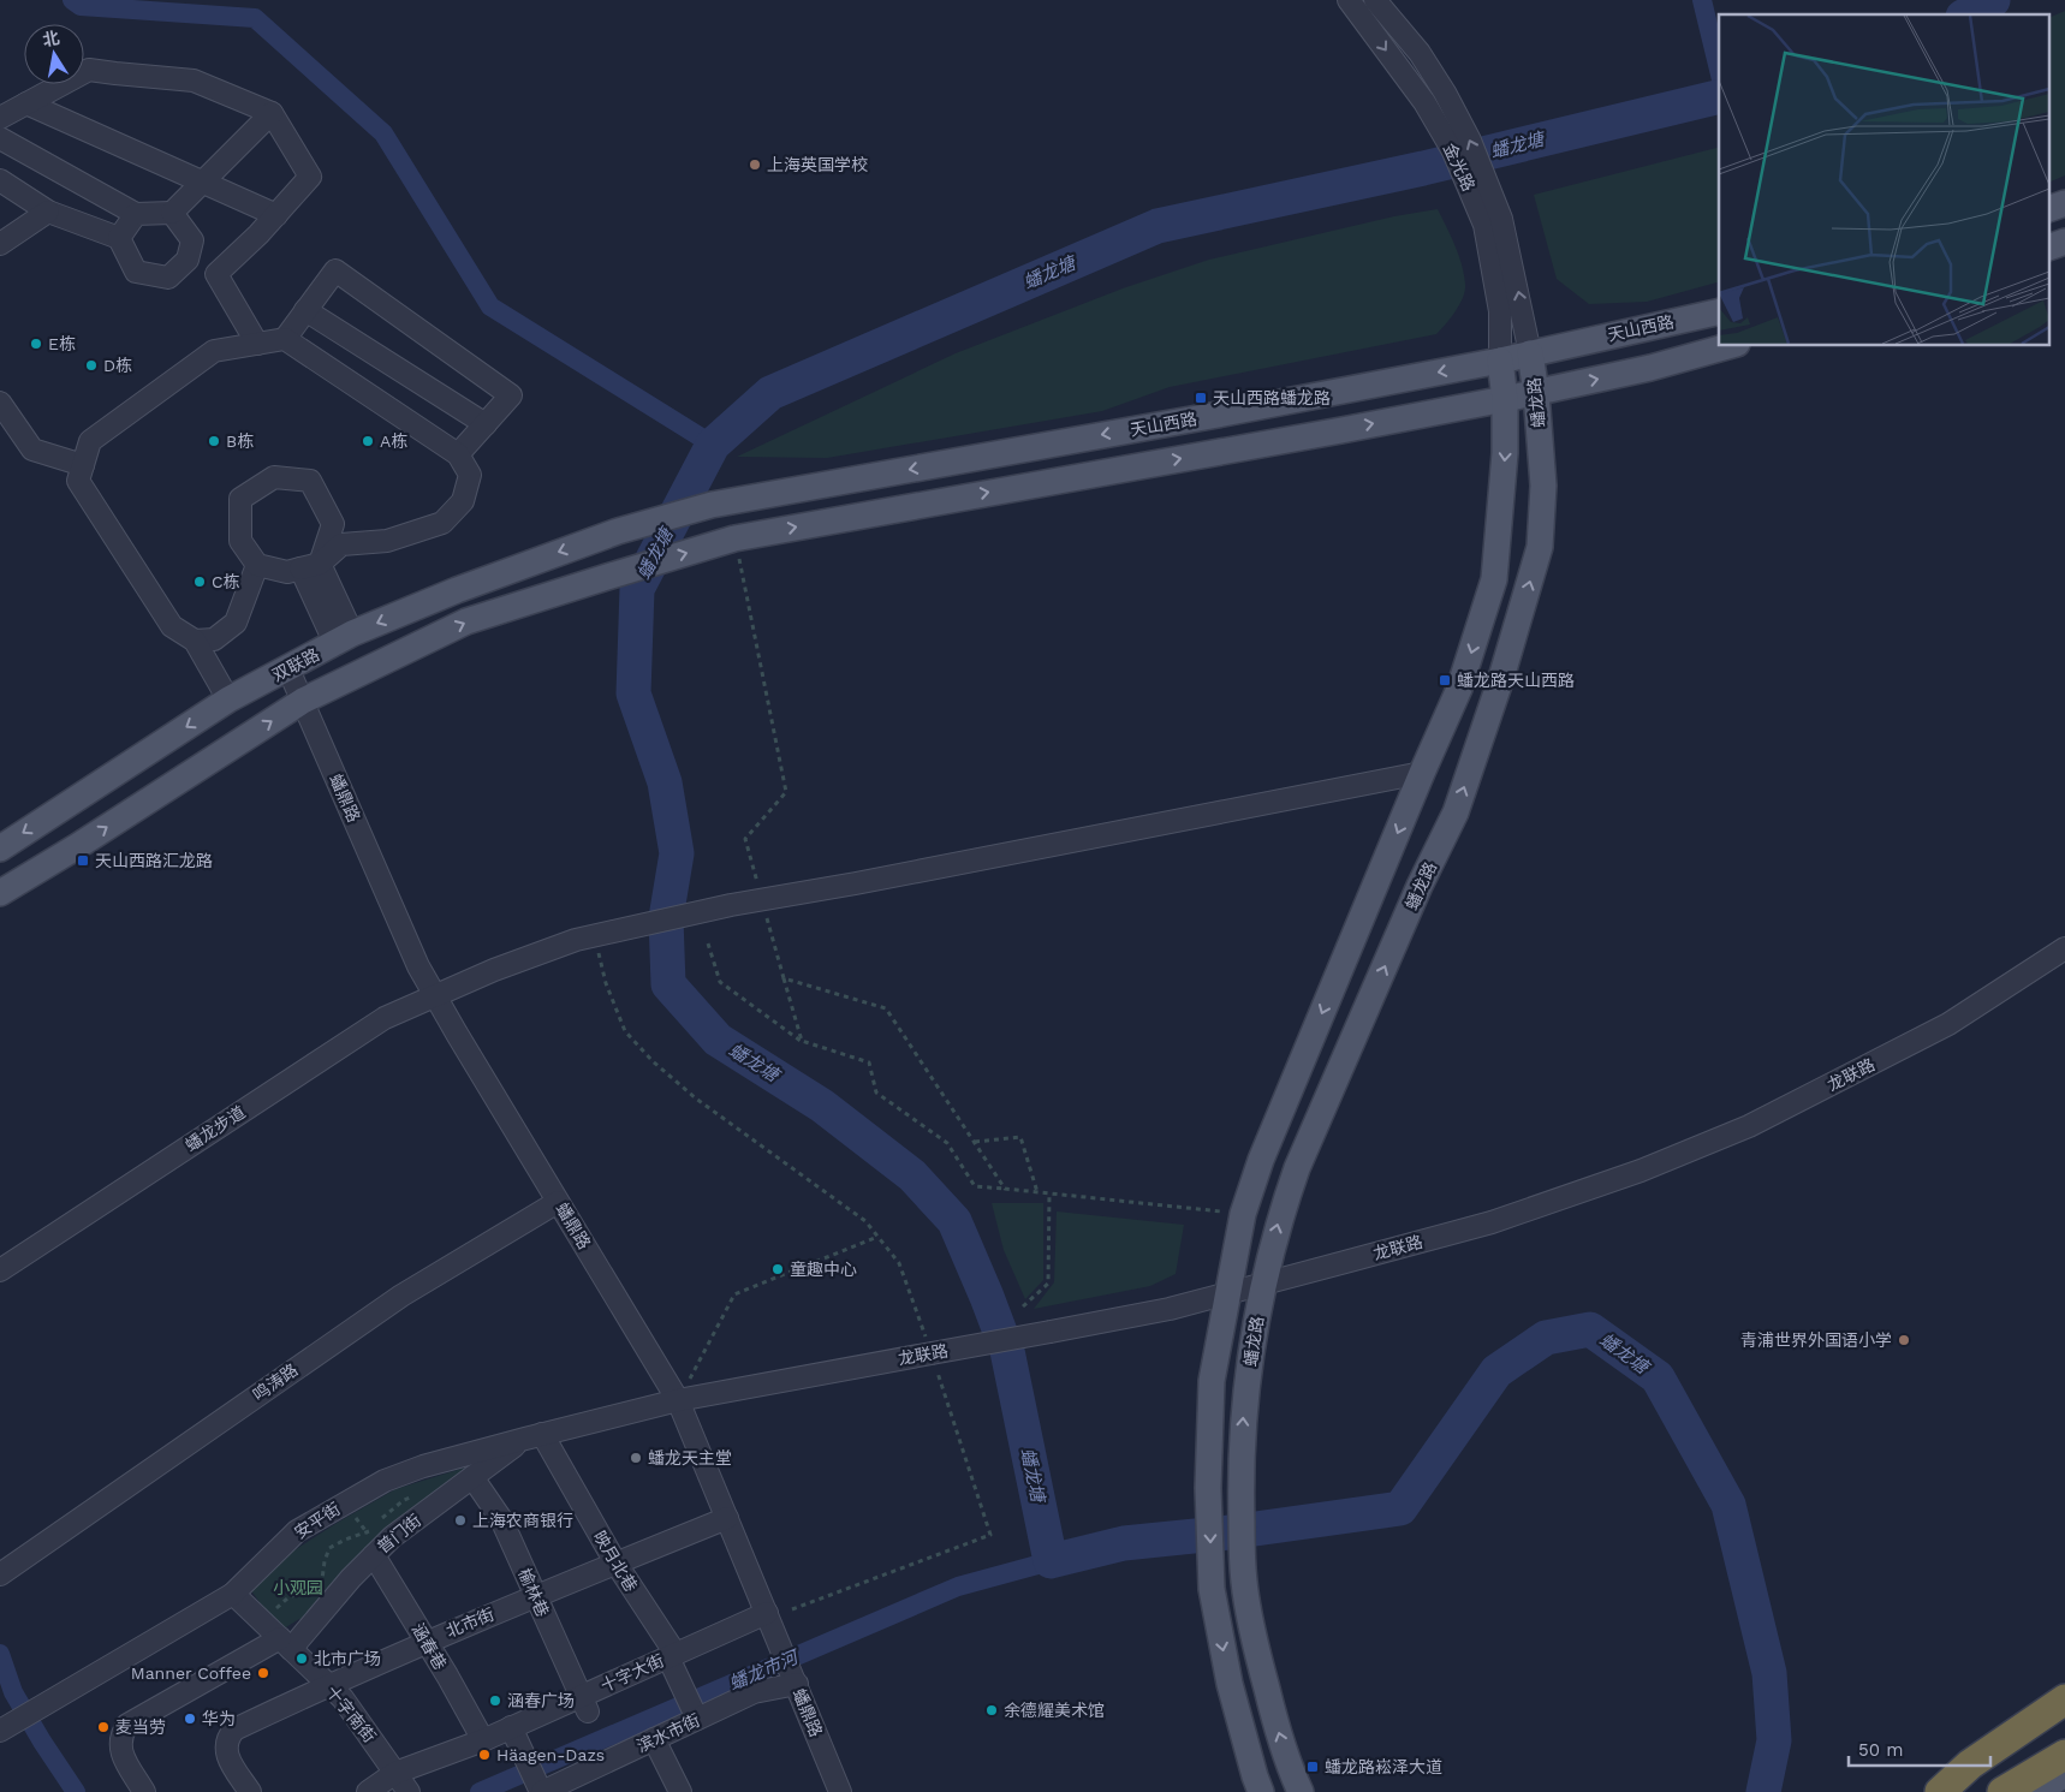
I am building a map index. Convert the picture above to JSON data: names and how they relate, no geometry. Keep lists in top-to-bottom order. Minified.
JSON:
{"streets":{"main road":["天山西路","蟠龙路","双联路"],"street":["金光路","蟠鼎路","龙联路","蟠龙步道","鸣涛路","安平街","普门街","映月北巷","榆林巷","北市街","涵春巷","十字大街","十字南街","滨水市街"]},"crossings":[["金光路","天山西路"],["金光路","蟠龙路"],["天山西路","蟠龙路"],["天山西路","双联路"],["蟠龙路","龙联路"],["蟠龙路","蟠龙步道"],["双联路","蟠鼎路"],["蟠鼎路","龙联路"],["蟠鼎路","蟠龙步道"],["蟠鼎路","鸣涛路"],["蟠鼎路","安平街"],["蟠鼎路","北市街"],["蟠鼎路","十字大街"],["蟠鼎路","滨水市街"],["龙联路","安平街"],["安平街","普门街"],["安平街","映月北巷"],["安平街","十字南街"],["普门街","映月北巷"],["普门街","榆林巷"],["普门街","涵春巷"],["普门街","十字南街"],["映月北巷","北市街"],["映月北巷","十字大街"],["映月北巷","滨水市街"],["榆林巷","北市街"],["榆林巷","十字大街"],["北市街","涵春巷"],["北市街","十字南街"],["涵春巷","十字大街"],["十字大街","十字南街"]],"one_way":["金光路"],"water":["蟠龙塘","蟠龙市河"],"parks":["小观园"],"places":{"other":["上海英国学校","E栋","D栋","B栋","A栋","C栋","童趣中心","青浦世界外国语小学","蟠龙天主堂","上海农商银行","北市广场","Manner Coffee","涵春广场","余德耀美术馆","华为","麦当劳","Häagen-Dazs"],"transit":["天山西路蟠龙路","蟠龙路天山西路","天山西路汇龙路","蟠龙路崧泽大道"]},"scale_bar":"50 m","north":"top"}
